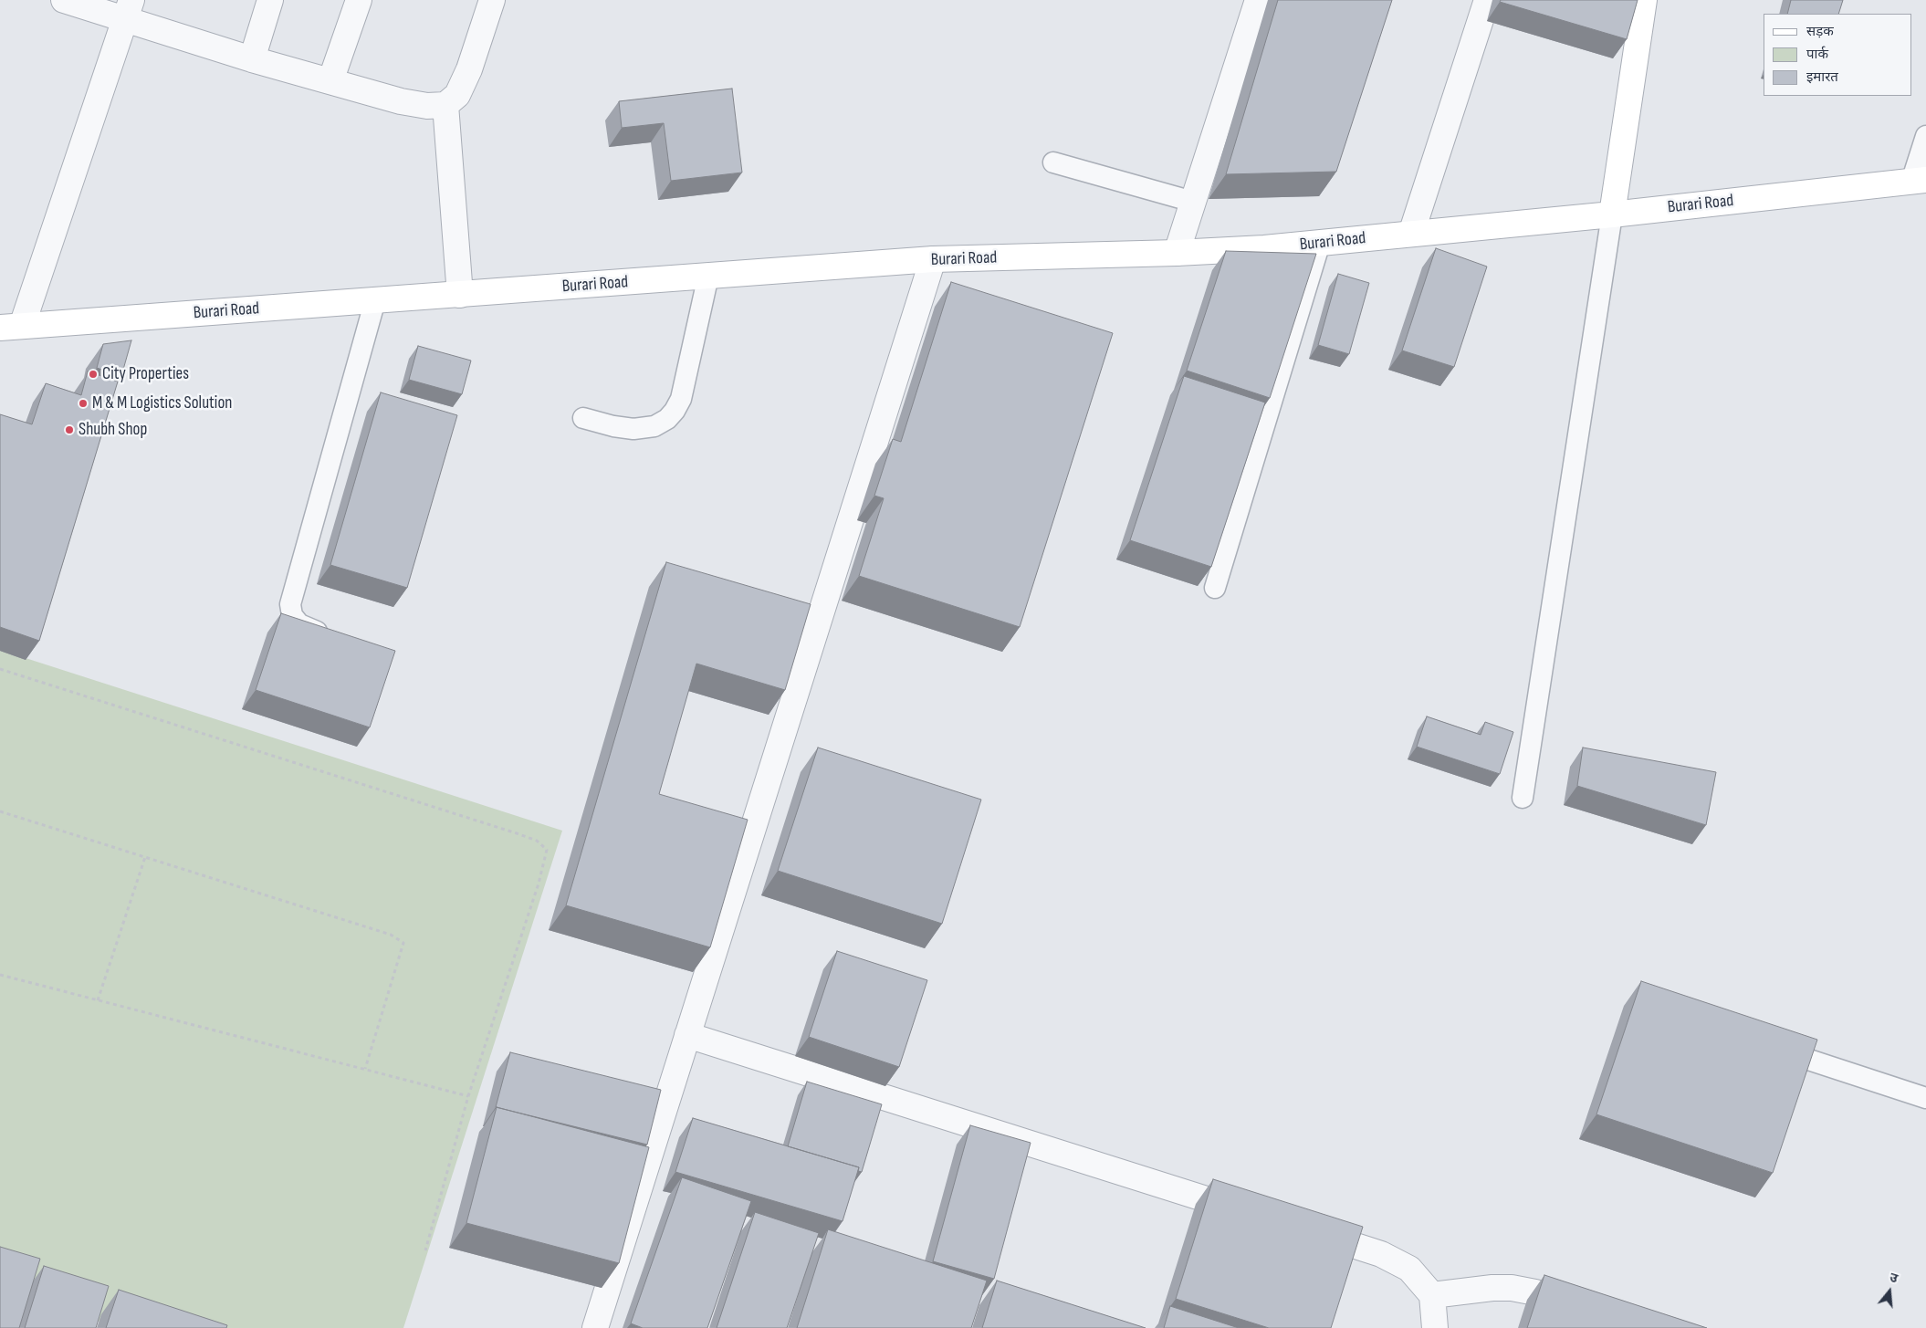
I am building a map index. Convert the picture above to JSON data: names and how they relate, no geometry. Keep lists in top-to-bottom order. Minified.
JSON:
{"streets":{"main road":["Burari Road"]},"places":["City Properties","M & M Logistics Solution","Shubh Shop"],"legend":["सड़क","पार्क","इमारत"],"north":"top"}
